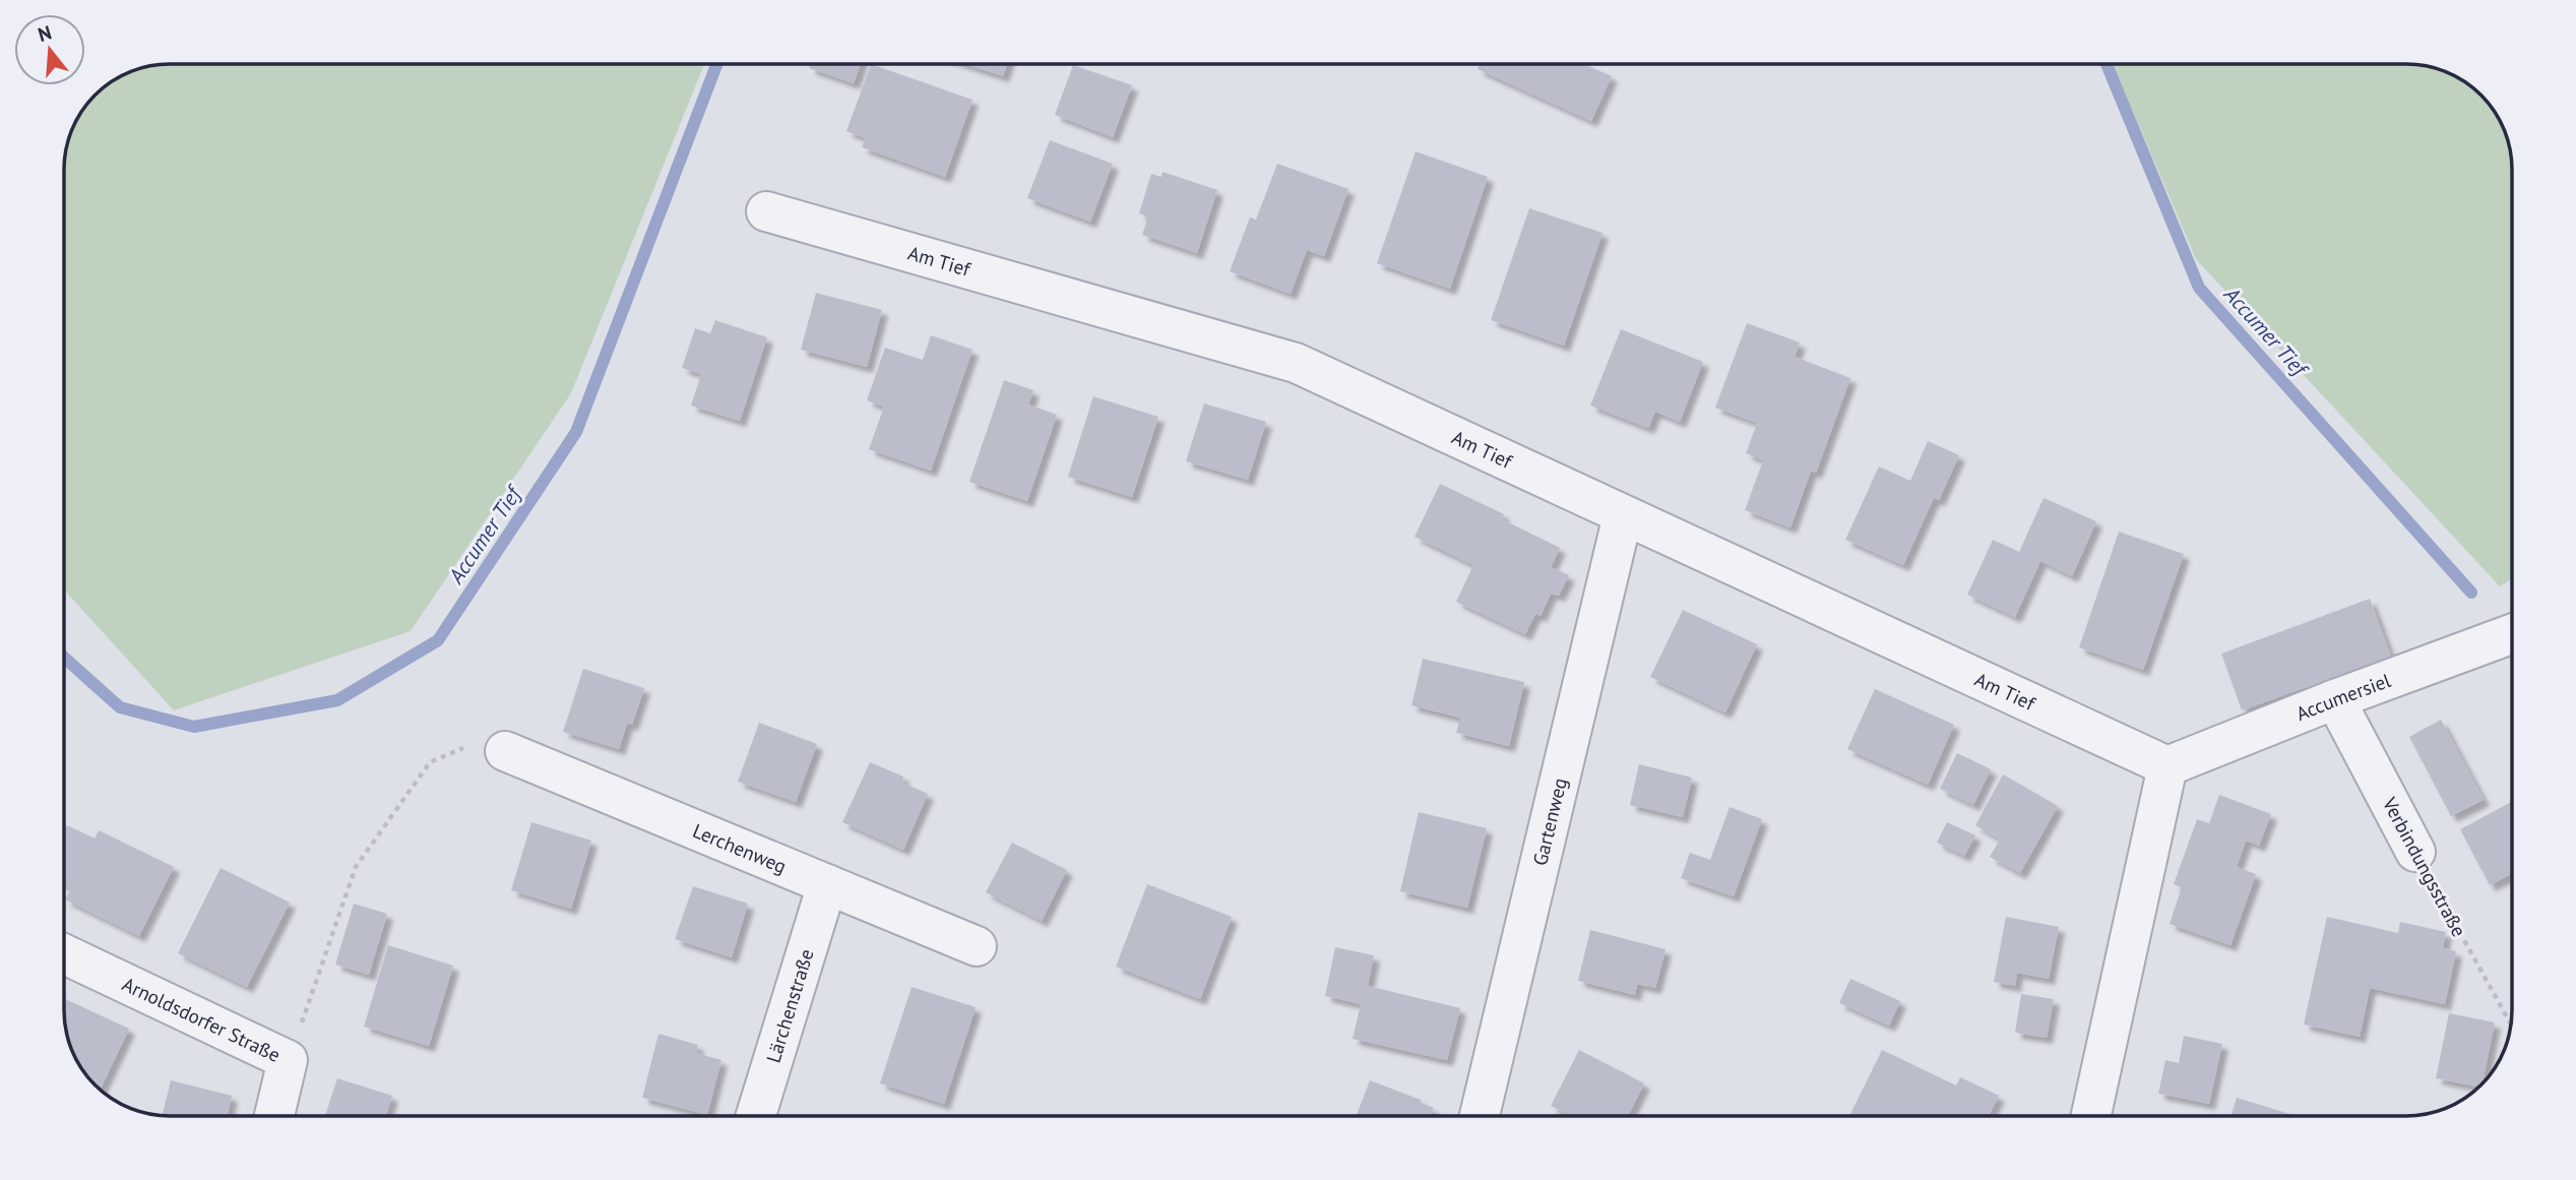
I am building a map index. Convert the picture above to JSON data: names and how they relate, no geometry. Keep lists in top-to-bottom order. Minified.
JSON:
{"streets":{"street":["Am Tief","Accumersiel","Gartenweg","Lerchenweg","Verbindungsstraße","Lärchenstraße","Arnoldsdorfer Straße"]},"crossings":[["Am Tief","Accumersiel"],["Am Tief","Gartenweg"],["Accumersiel","Verbindungsstraße"],["Lerchenweg","Lärchenstraße"]],"water":["Accumer Tief"],"north":"top"}
